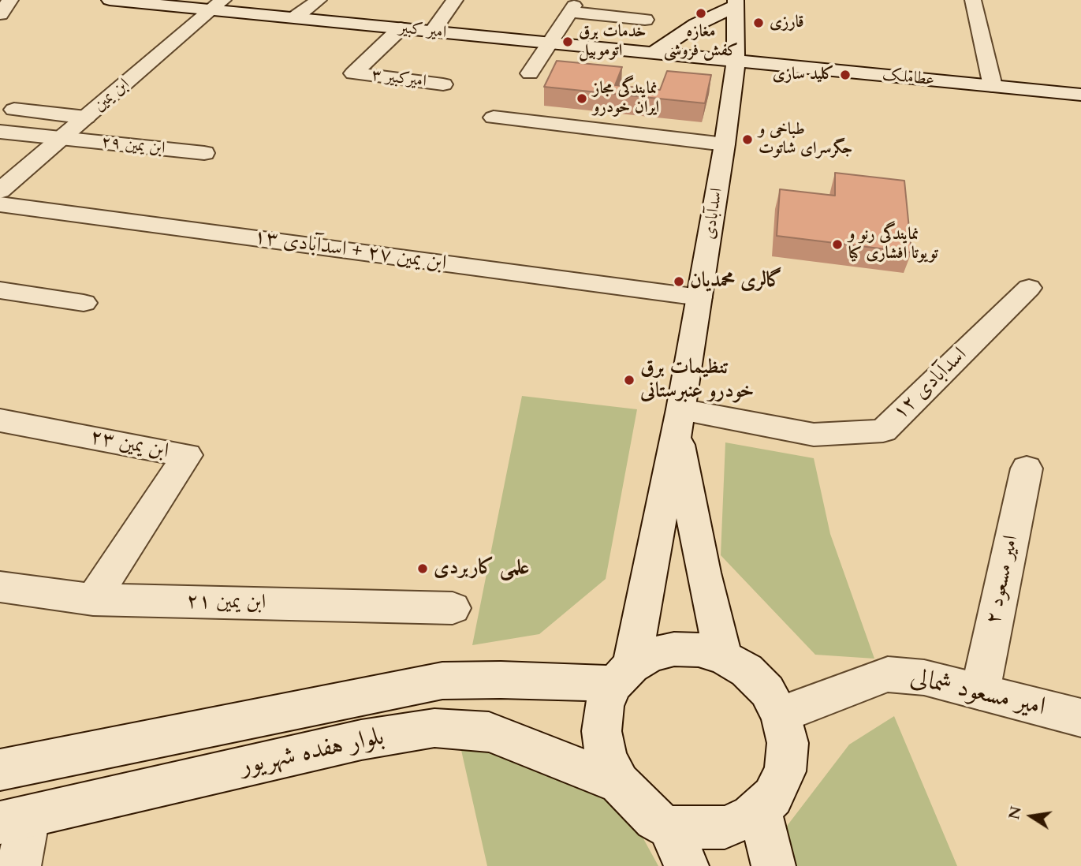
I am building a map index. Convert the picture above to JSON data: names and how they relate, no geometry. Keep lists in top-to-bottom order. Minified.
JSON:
{"streets":{"street":["امیر کبیر","عطاملک","امیرکبیر ۳","ابن یمین","ابن یمین ۲۹","اسدآبادی","ابن یمین ۲۷ + اسدآبادی ۱۳","اسدآبادی ۱۲","ابن یمین ۲۳","امیر مسعود ۲","ابن یمین ۲۱","امیر مسعود شمالی","بلوار هفده شهریور"]},"crossings":[["امیر کبیر","عطاملک"],["امیر کبیر","امیرکبیر ۳"],["امیر کبیر","ابن یمین"],["امیر کبیر","اسدآبادی"],["عطاملک","اسدآبادی"],["ابن یمین","ابن یمین ۲۹"],["اسدآبادی","ابن یمین ۲۷ + اسدآبادی ۱۳"],["اسدآبادی","اسدآبادی ۱۲"],["اسدآبادی","امیر مسعود شمالی"],["اسدآبادی","بلوار هفده شهریور"],["ابن یمین ۲۳","ابن یمین ۲۱"],["امیر مسعود ۲","امیر مسعود شمالی"],["امیر مسعود شمالی","بلوار هفده شهریور"]],"places":["مغازه کفش فروشی","قارزی","خدمات برق اتوموبیل","کلید سازی","نمایندگی مجاز ایران خودرو","طباخی و جگرسرای شاتوت","نمایندگی رنو و تویوتا افشاری کیا","گالری محمدیان","تنظیمات برق خودرو عنبرستانی","علمی کاربردی"],"north":"left"}
